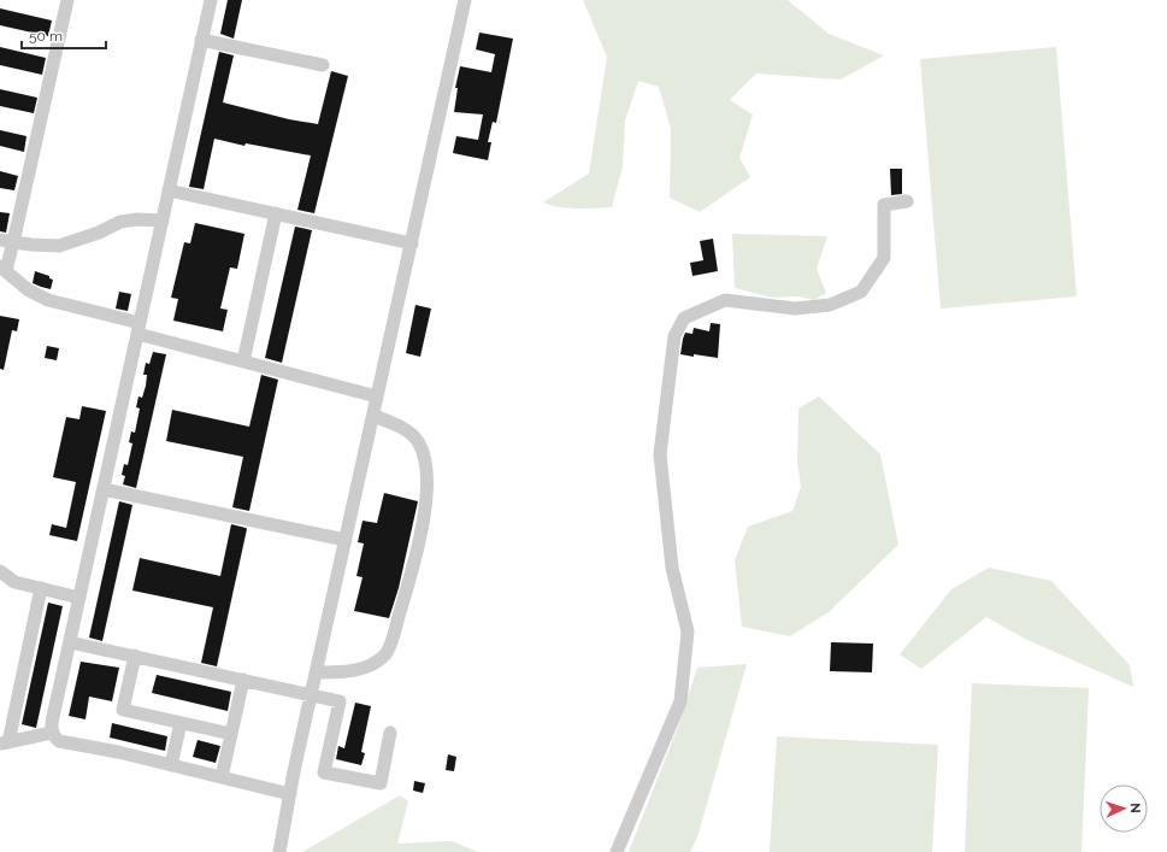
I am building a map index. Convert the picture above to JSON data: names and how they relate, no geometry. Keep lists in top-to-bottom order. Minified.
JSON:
{"scale_bar":"50 m","north":"right"}
